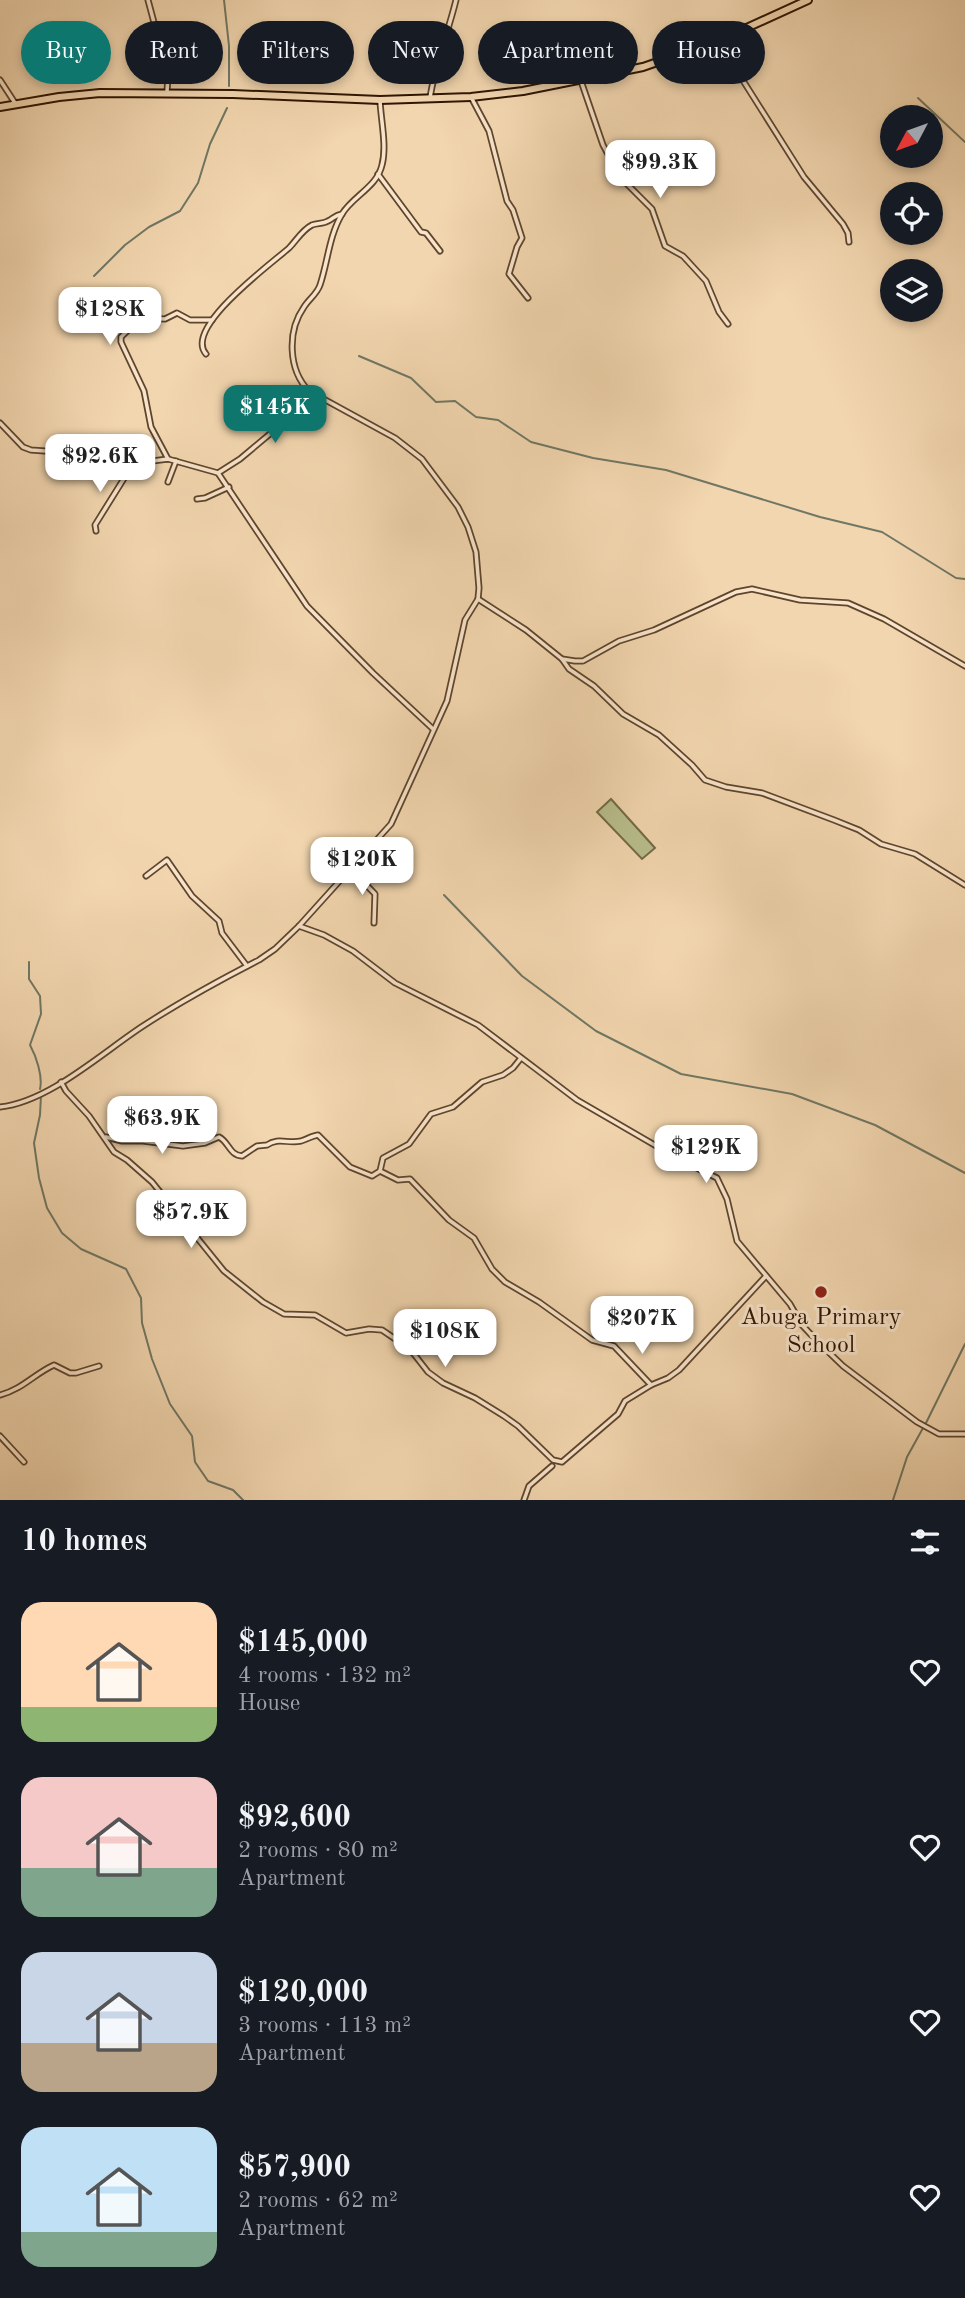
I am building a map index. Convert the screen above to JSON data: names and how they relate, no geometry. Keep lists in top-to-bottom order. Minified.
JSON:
{"places":["Abuga Primary School"],"north":"bottom left","page":{"chip":["Buy","Rent","Filters","New","Apartment","House"],"price":["$99.3K","$128K","$145K","$92.6K","$120K","$63.9K","$129K","$57.9K","$207K","$108K"],"heading":"10 homes","list":[{"name":"$145,000","note":"4 rooms · 132 m² · House"},{"name":"$92,600","note":"2 rooms · 80 m² · Apartment"},{"name":"$120,000","note":"3 rooms · 113 m² · Apartment"},{"name":"$57,900","note":"2 rooms · 62 m² · Apartment"}]}}
